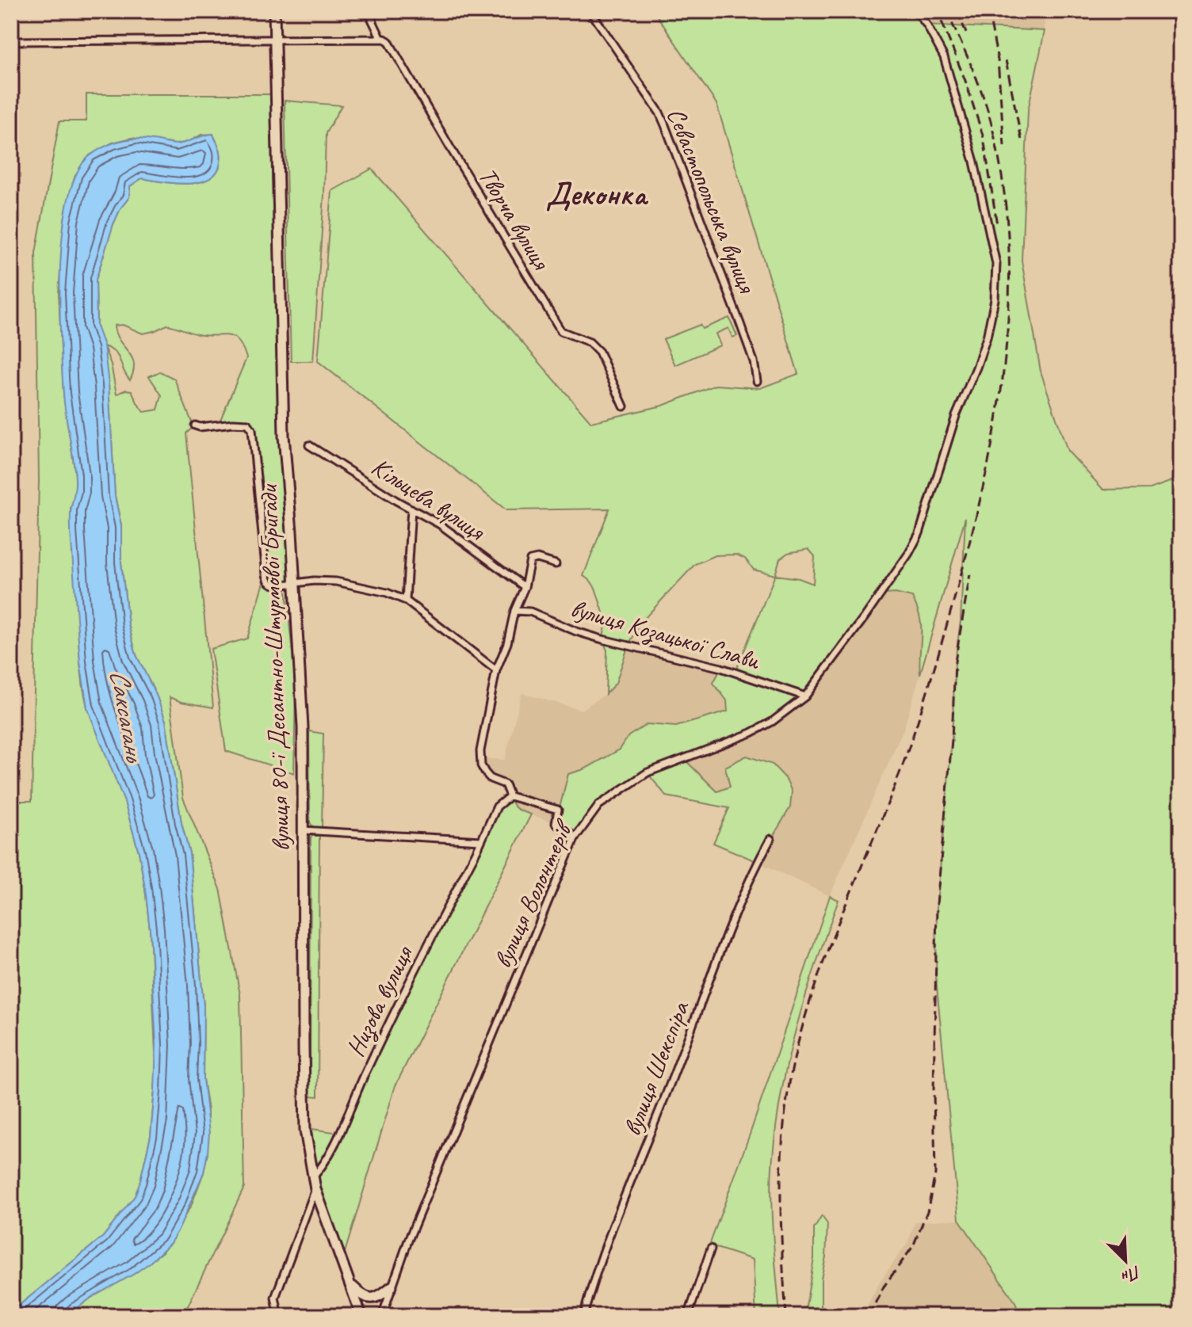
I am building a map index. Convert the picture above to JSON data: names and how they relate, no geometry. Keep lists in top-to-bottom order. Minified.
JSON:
{"streets":{"street":["Севастопольська вулиця","Творча вулиця","Кільцева вулиця","вулиця Козацької Слави","вулиця 80-ї Десантно-Штурмової Бригади","вулиця Волонтерів","Низова вулиця","вулиця Шекспіра"]},"crossings":[["вулиця Козацької Слави","вулиця Волонтерів"],["вулиця 80-ї Десантно-Штурмової Бригади","Низова вулиця"]],"districts":["Деконка"],"water":["Саксагань"],"north":"bottom right"}
